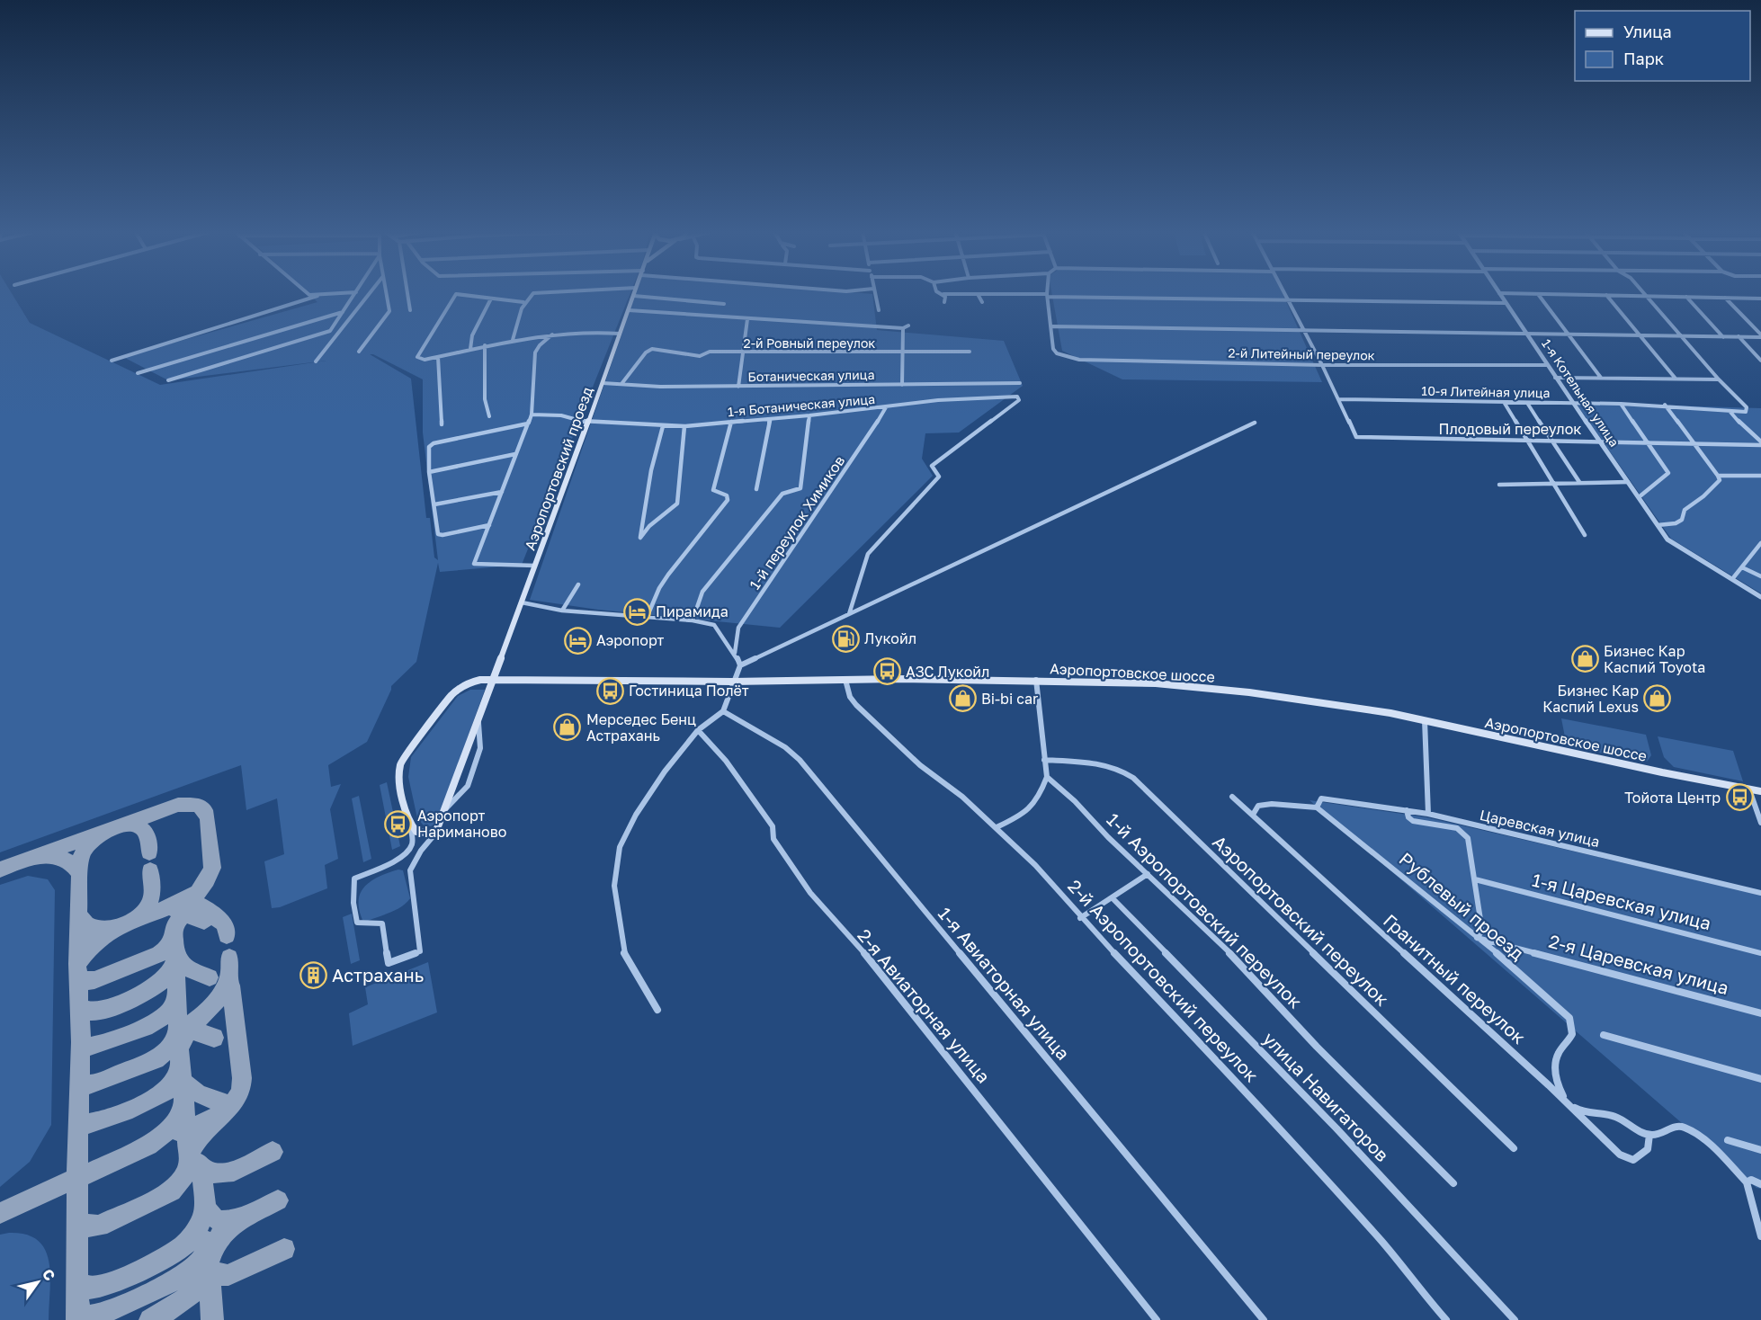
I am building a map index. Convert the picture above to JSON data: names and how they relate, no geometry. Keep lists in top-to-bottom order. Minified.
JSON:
{"streets":{"main road":["Аэропортовский проезд","Аэропортовское шоссе"],"street":["2-й Ровный переулок","2-й Литейный переулок","Ботаническая улица","10-я Литейная улица","1-я Котельная улица","1-я Ботаническая улица","Плодовый переулок","1-й переулок Химиков","Царевская улица","1-я Царевская улица","Рублевый проезд","1-й Аэропортовский переулок","Аэропортовский переулок","2-я Царевская улица","Гранитный переулок","2-й Аэропортовский переулок","1-я Авиаторная улица","2-я Авиаторная улица","улица Навигаторов"]},"crossings":[["2-й Ровный переулок","Ботаническая улица"],["2-й Литейный переулок","1-я Котельная улица"],["Ботаническая улица","Аэропортовский проезд"],["10-я Литейная улица","1-я Котельная улица"],["10-я Литейная улица","Плодовый переулок"],["1-я Котельная улица","Плодовый переулок"],["1-я Ботаническая улица","Аэропортовский проезд"],["1-я Ботаническая улица","1-й переулок Химиков"],["Аэропортовский проезд","Аэропортовское шоссе"],["Аэропортовское шоссе","2-й Аэропортовский переулок"],["Царевская улица","Рублевый проезд"],["Рублевый проезд","2-я Царевская улица"],["Рублевый проезд","Гранитный переулок"]],"places":{"hotel":["Пирамида","Аэропорт"],"fuel station":["Лукойл"],"shop":["Бизнес Кар Каспий Toyota","Bi-bi car","Бизнес Кар Каспий Lexus","Мерседес Бенц Астрахань"],"bus stop":["АЗС Лукойл","Гостиница Полёт","Тойота Центр","Аэропорт Нариманово"],"building":["Астрахань"]},"legend":["Улица","Парк"],"north":"top right"}
